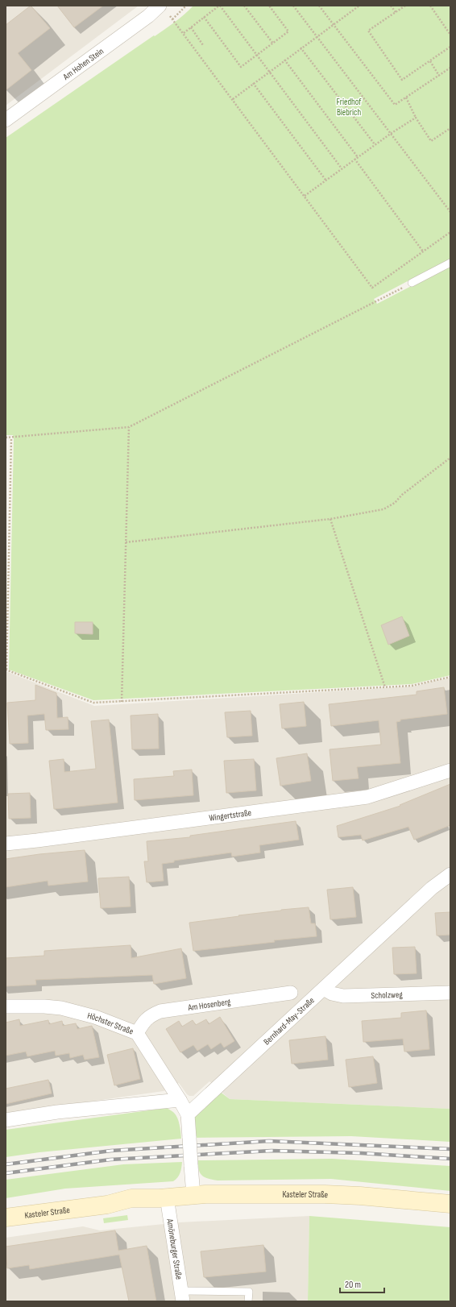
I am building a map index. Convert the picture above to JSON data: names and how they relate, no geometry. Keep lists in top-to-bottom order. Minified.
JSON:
{"streets":{"main road":["Kasteler Straße"],"street":["Am Hohen Stein","Wingertstraße","Scholzweg","Am Hosenberg","Bernhard-May-Straße","Höchster Straße","Amöneburger Straße"]},"crossings":[["Scholzweg","Bernhard-May-Straße"],["Am Hosenberg","Höchster Straße"],["Bernhard-May-Straße","Höchster Straße"],["Kasteler Straße","Amöneburger Straße"]],"parks":["Friedhof Biebrich"],"scale_bar":"20 m"}
